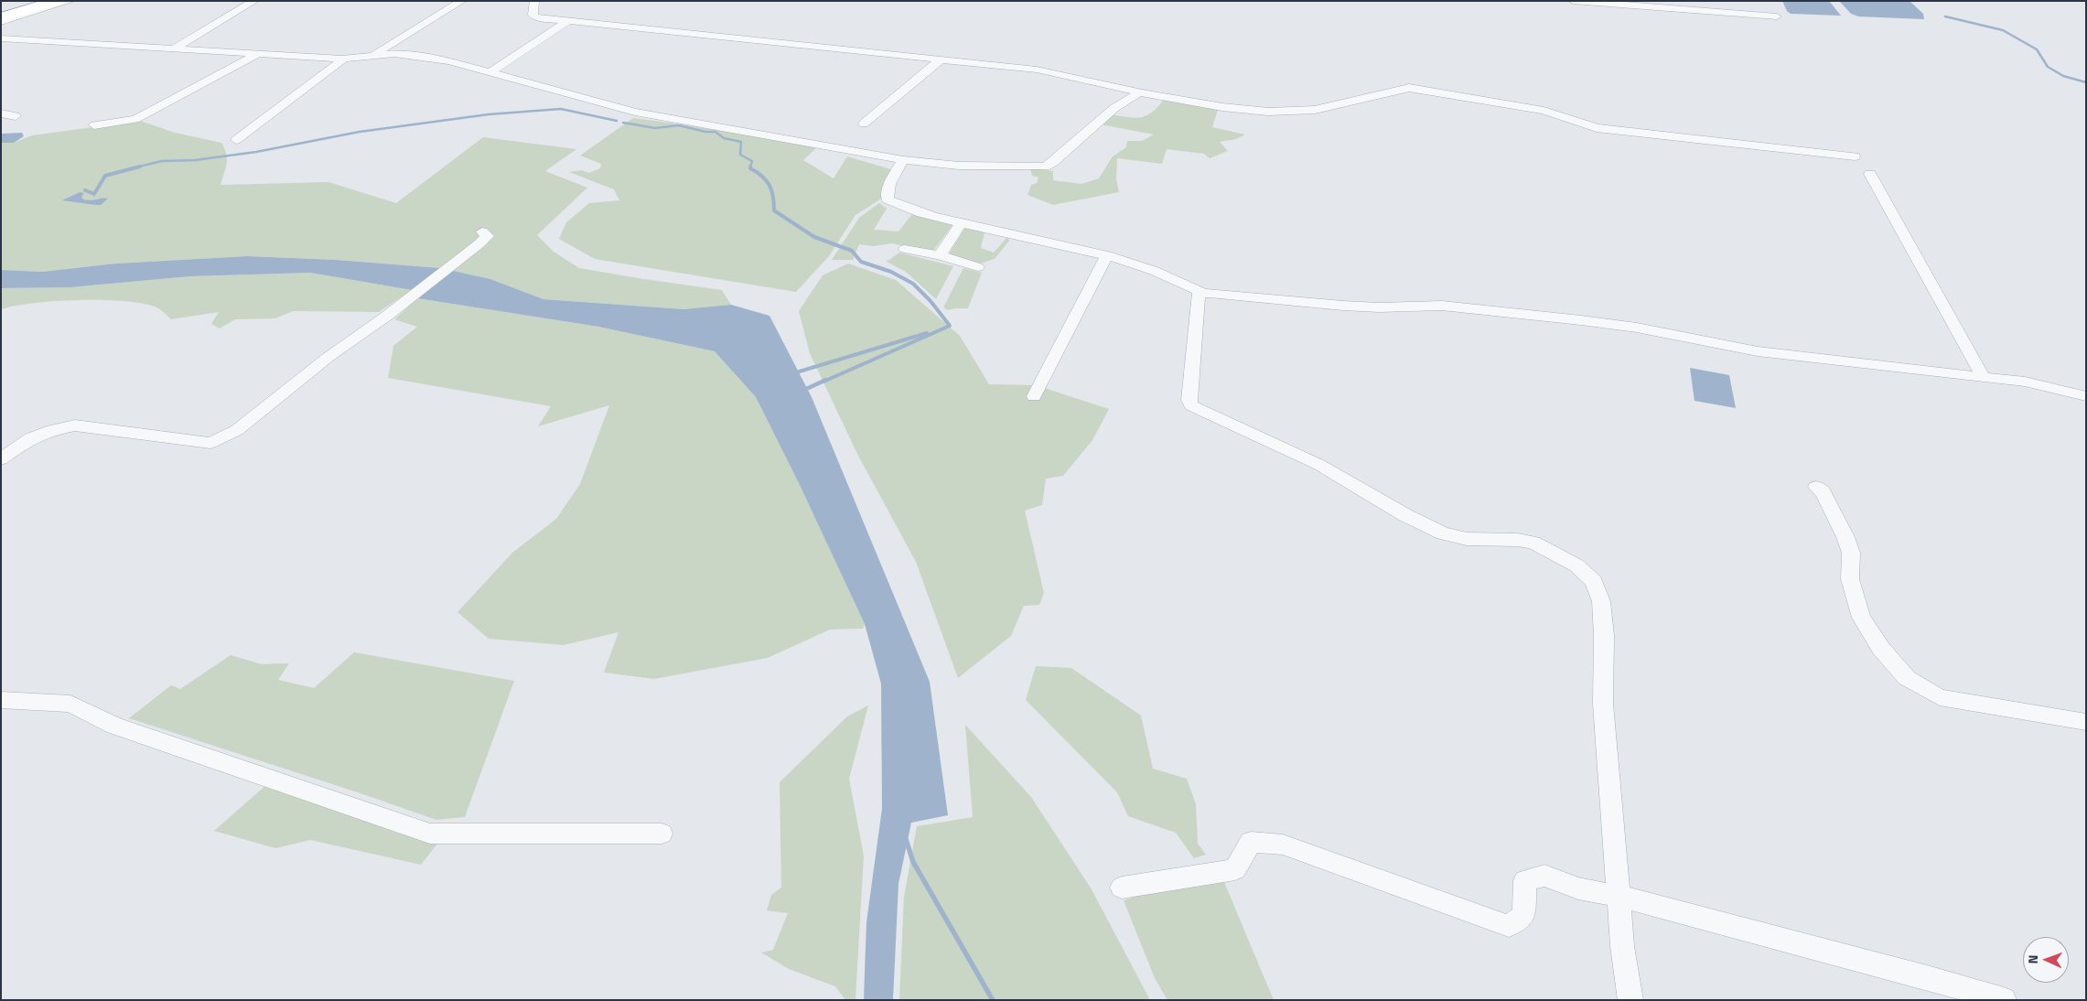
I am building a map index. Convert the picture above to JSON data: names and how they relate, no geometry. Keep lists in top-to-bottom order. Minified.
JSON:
{"north":"left"}
